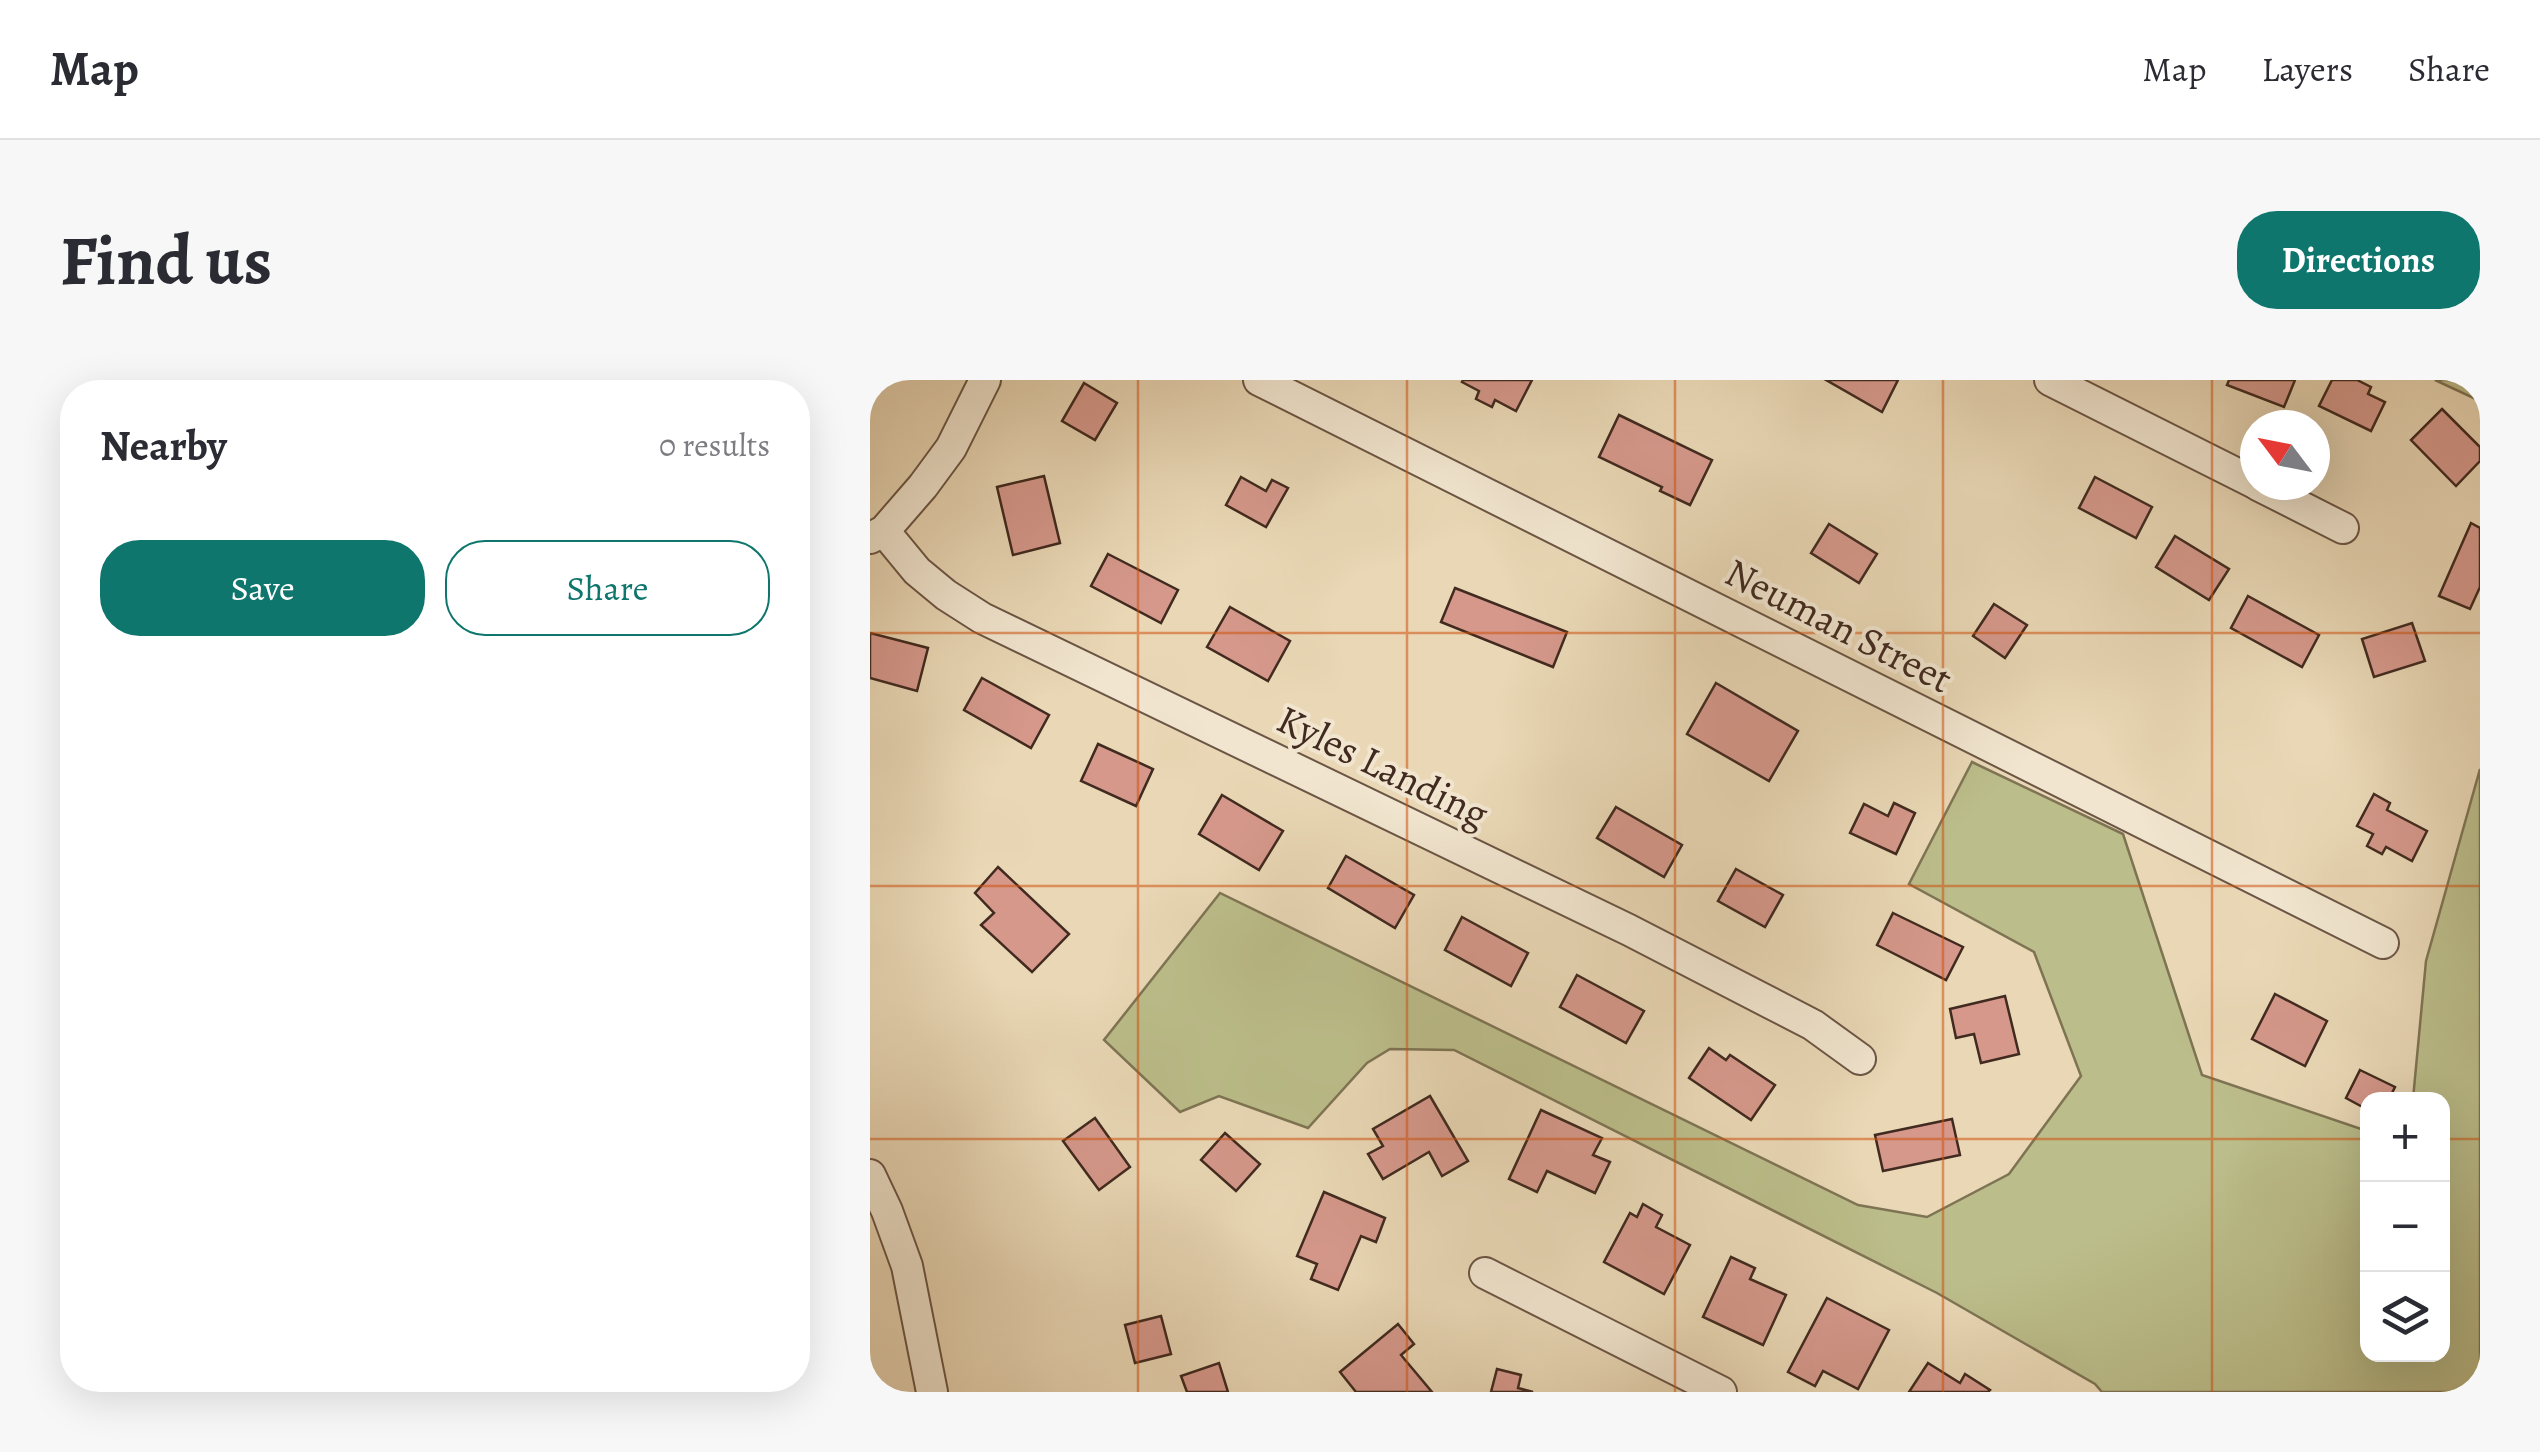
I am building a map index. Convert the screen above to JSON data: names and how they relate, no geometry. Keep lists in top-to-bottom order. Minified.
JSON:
{"streets":{"street":["Neuman Street","Kyles Landing"]},"north":"top left","page":{"header":"Map","nav":["Map","Layers","Share"],"buttons":["Directions",["Save","Share"]],"title":"Find us","heading":["Nearby","0 results"],"map_buttons":["+","−"]}}
